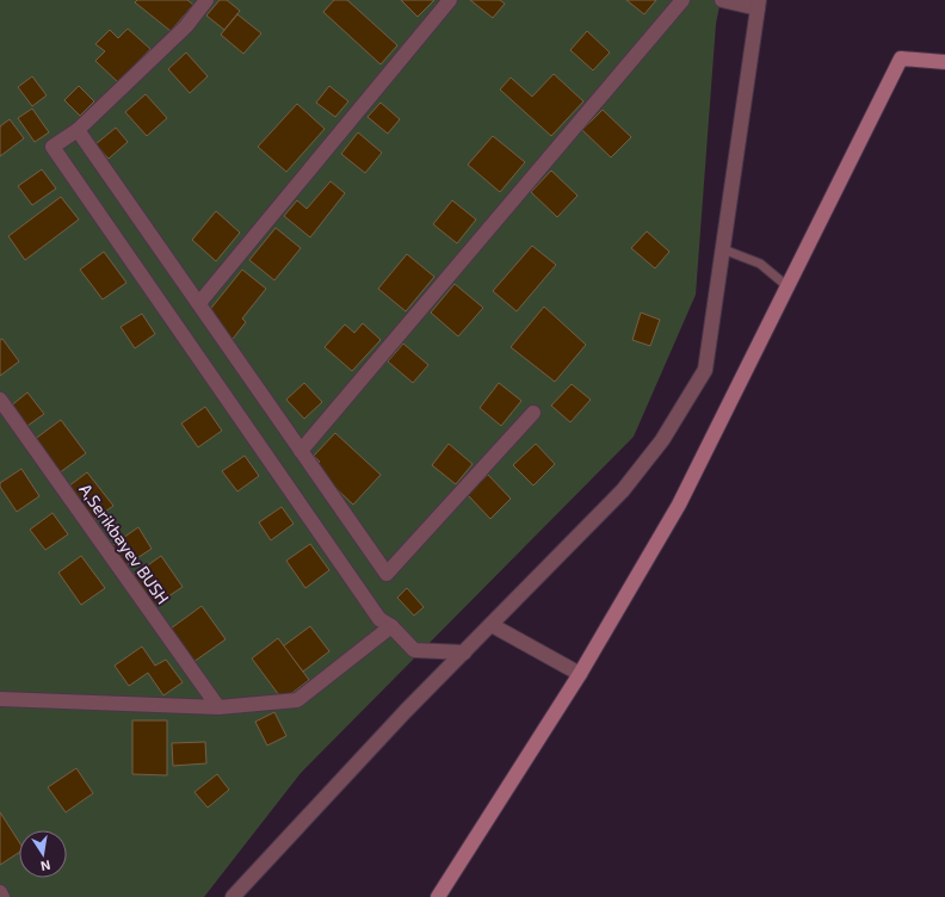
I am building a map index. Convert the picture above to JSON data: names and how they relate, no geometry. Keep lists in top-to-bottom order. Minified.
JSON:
{"streets":{"street":["A,Serikbayev BUSH"]},"north":"bottom"}
